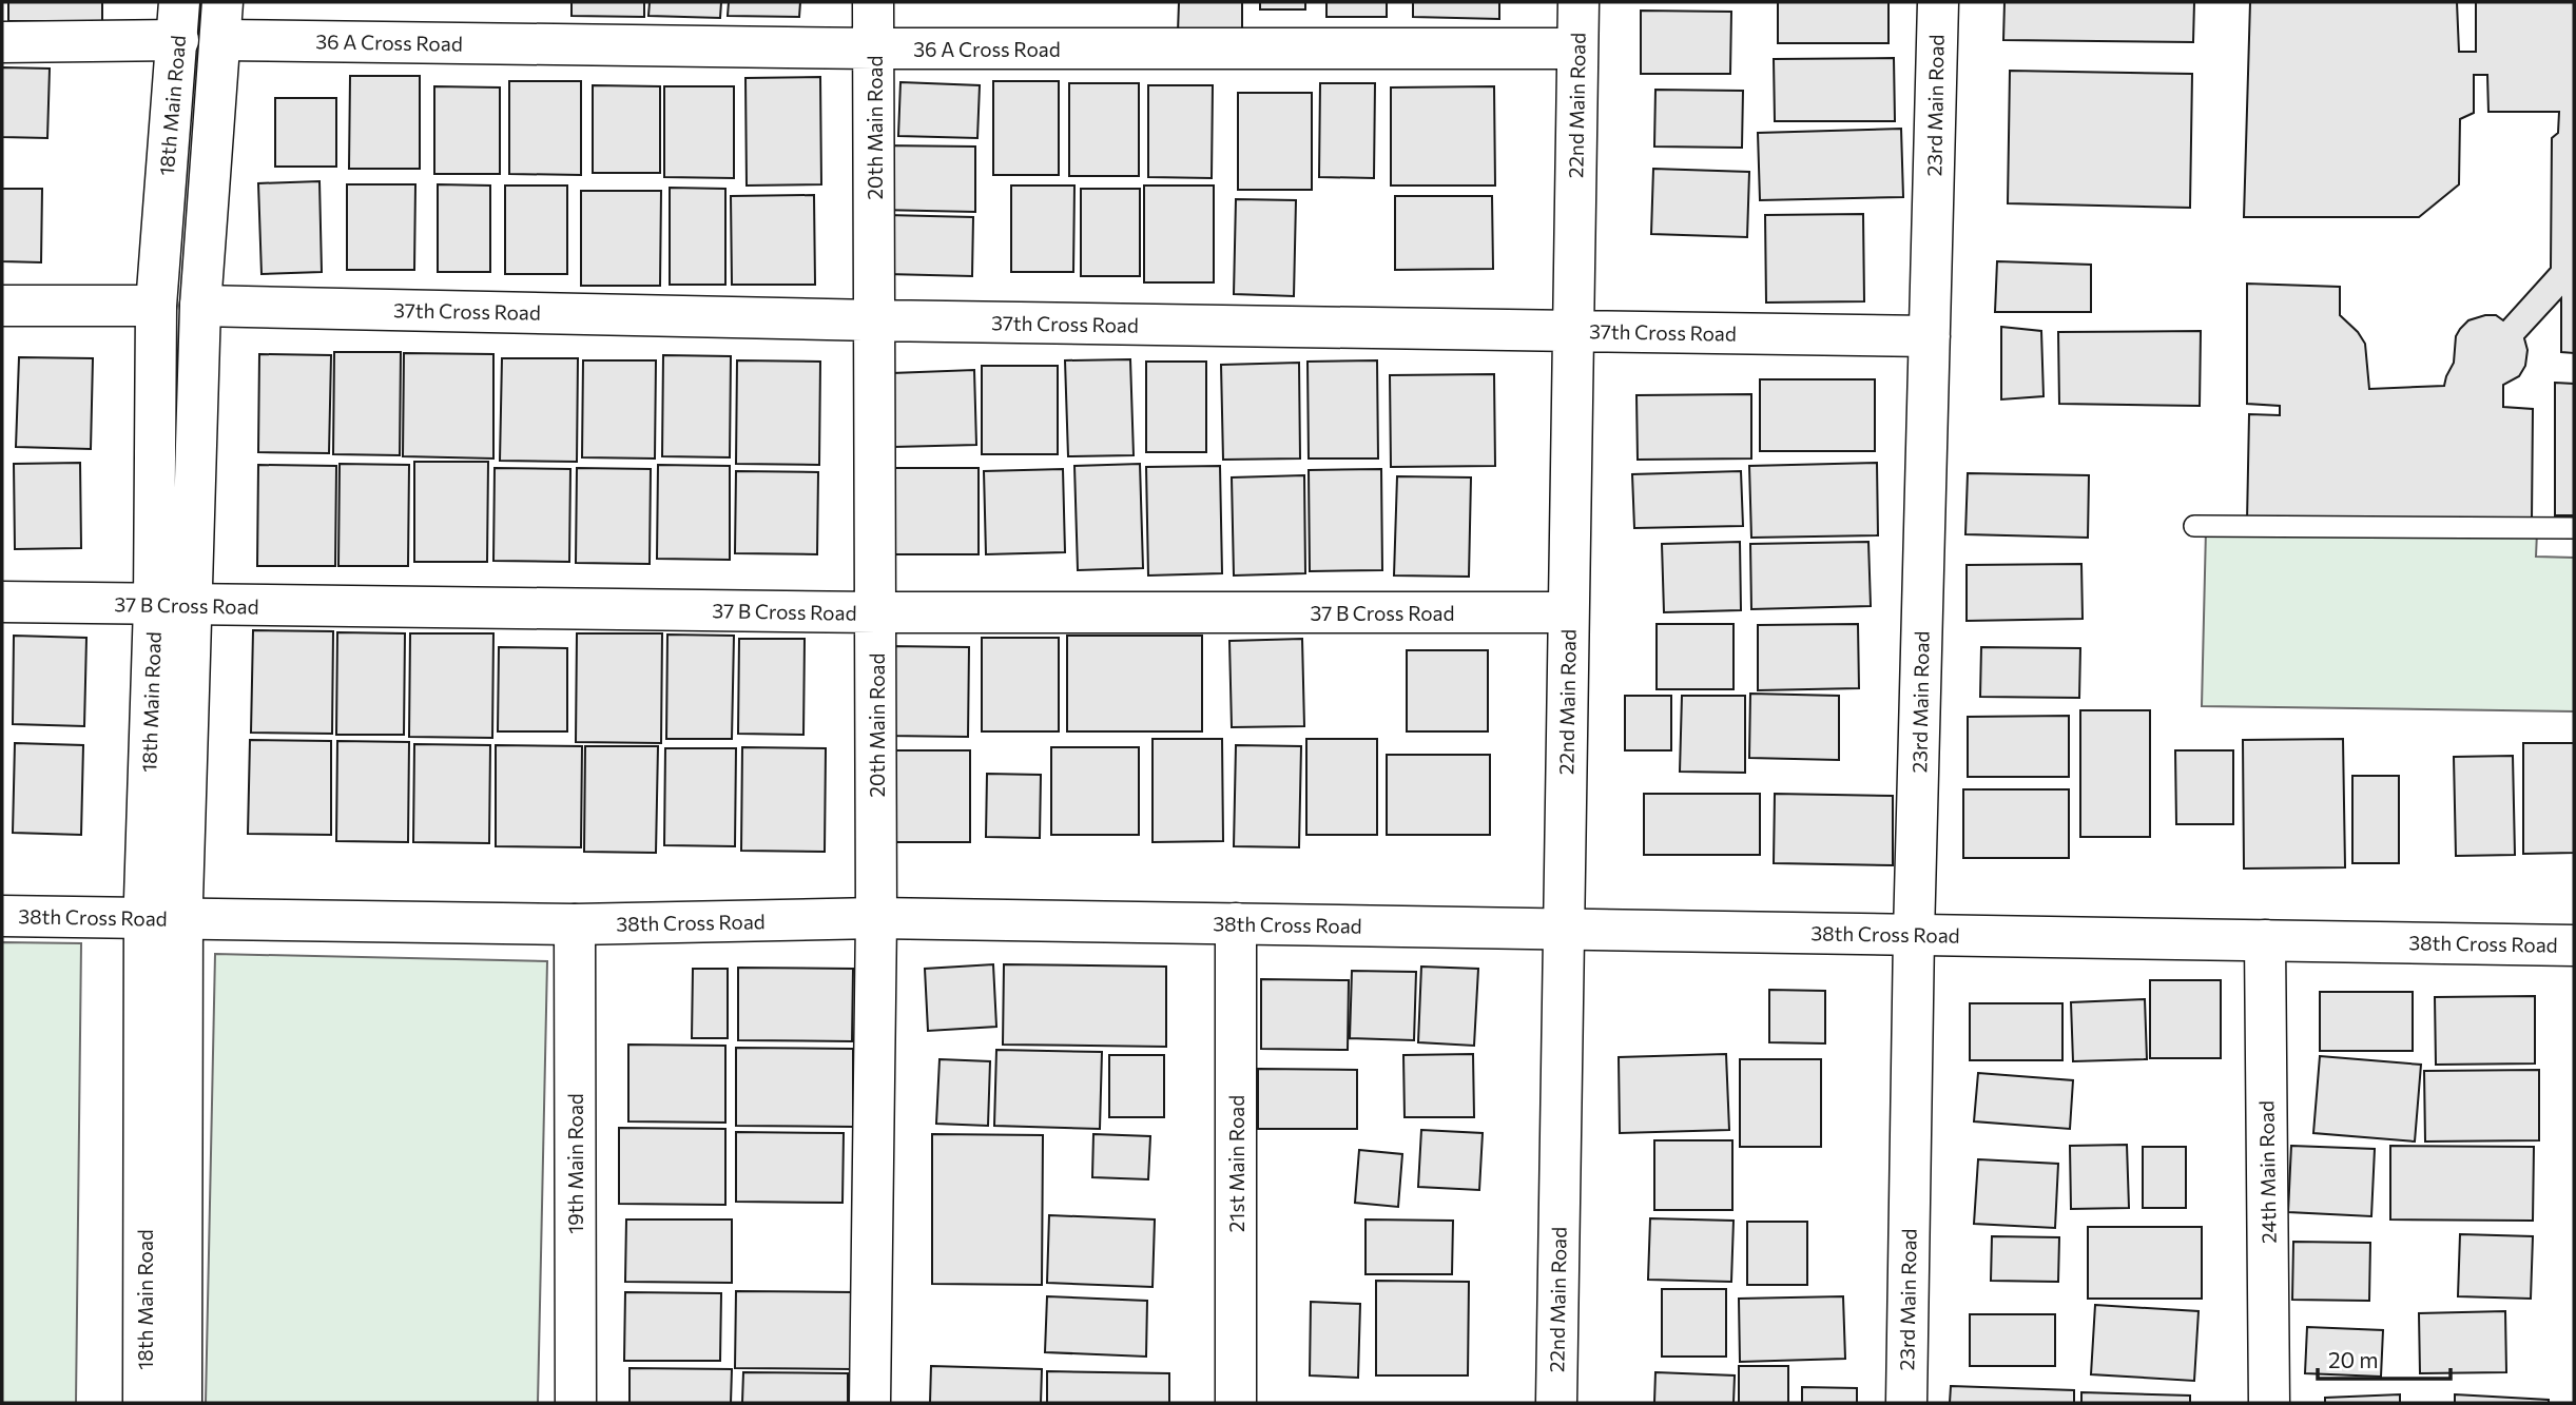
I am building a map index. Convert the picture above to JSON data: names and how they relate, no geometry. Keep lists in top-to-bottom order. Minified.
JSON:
{"streets":{"street":["36 A Cross Road","18th Main Road","22nd Main Road","23rd Main Road","20th Main Road","37th Cross Road","37 B Cross Road","38th Cross Road","19th Main Road","21st Main Road","24th Main Road"]},"crossings":[["36 A Cross Road","18th Main Road"],["36 A Cross Road","22nd Main Road"],["36 A Cross Road","20th Main Road"],["18th Main Road","37th Cross Road"],["18th Main Road","37 B Cross Road"],["18th Main Road","38th Cross Road"],["22nd Main Road","37th Cross Road"],["22nd Main Road","37 B Cross Road"],["22nd Main Road","38th Cross Road"],["23rd Main Road","37th Cross Road"],["23rd Main Road","38th Cross Road"],["20th Main Road","37th Cross Road"],["20th Main Road","37 B Cross Road"],["20th Main Road","38th Cross Road"],["38th Cross Road","19th Main Road"],["38th Cross Road","21st Main Road"],["38th Cross Road","24th Main Road"]],"scale_bar":"20 m"}
